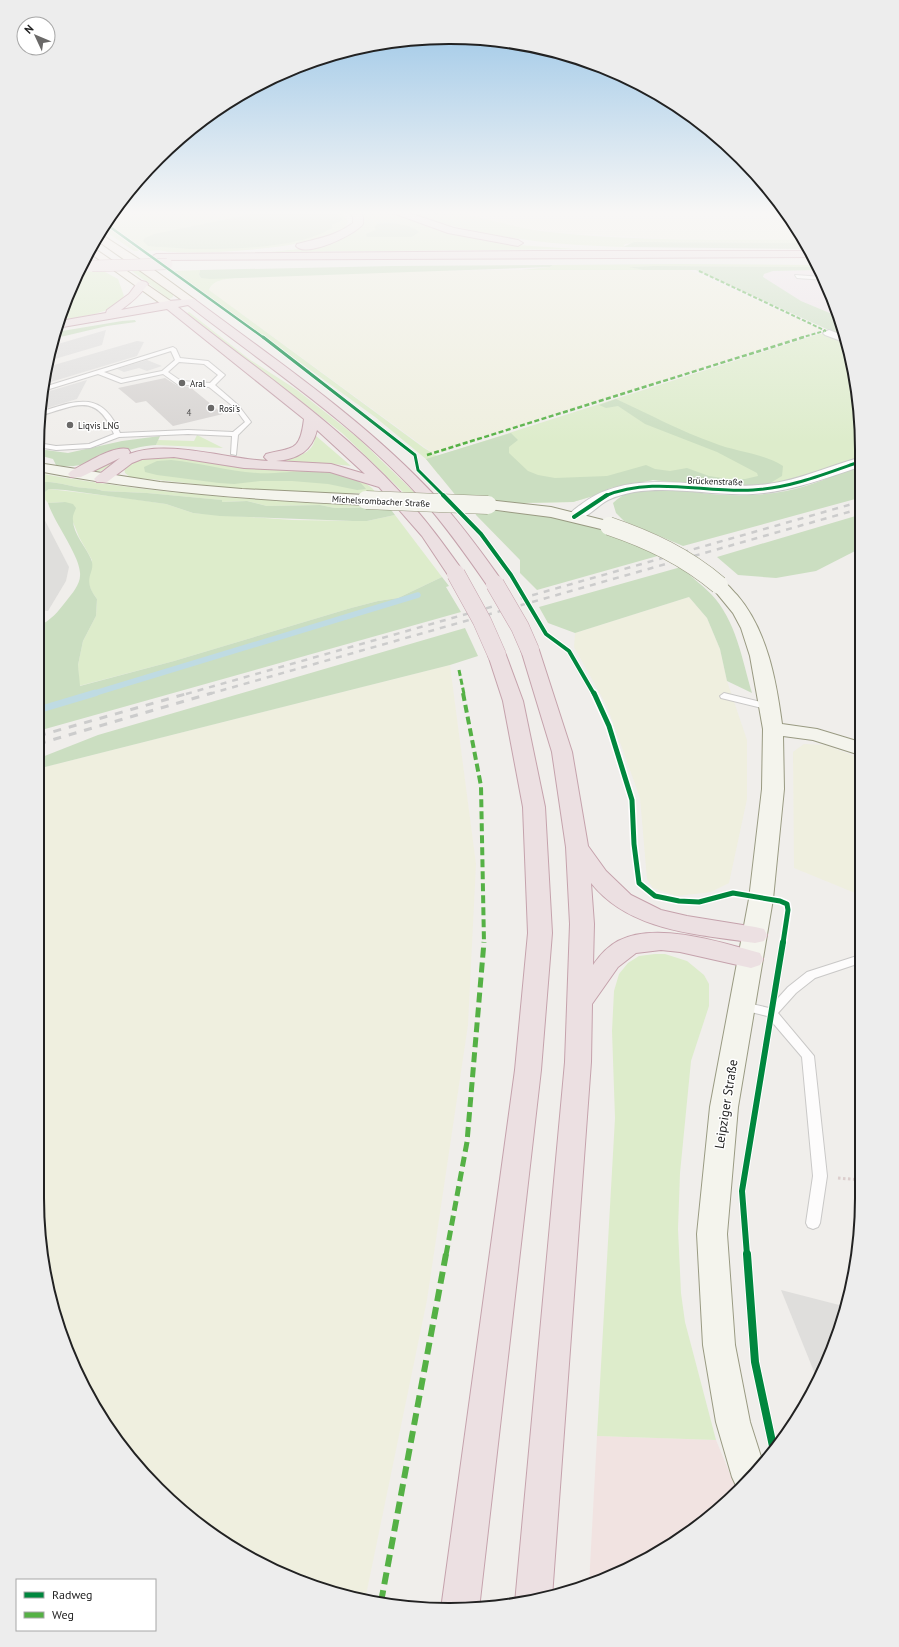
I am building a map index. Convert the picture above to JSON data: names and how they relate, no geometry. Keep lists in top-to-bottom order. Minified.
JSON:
{"streets":{"main road":["Michelsrombacher Straße","Leipziger Straße"],"street":["Brückenstraße"]},"crossings":[["Brückenstraße","Michelsrombacher Straße"],["Michelsrombacher Straße","Leipziger Straße"]],"places":["Aral","Rosi's","Liqvis LNG"],"house_numbers":["4"],"legend":["Radweg","Weg"],"north":"top left"}
